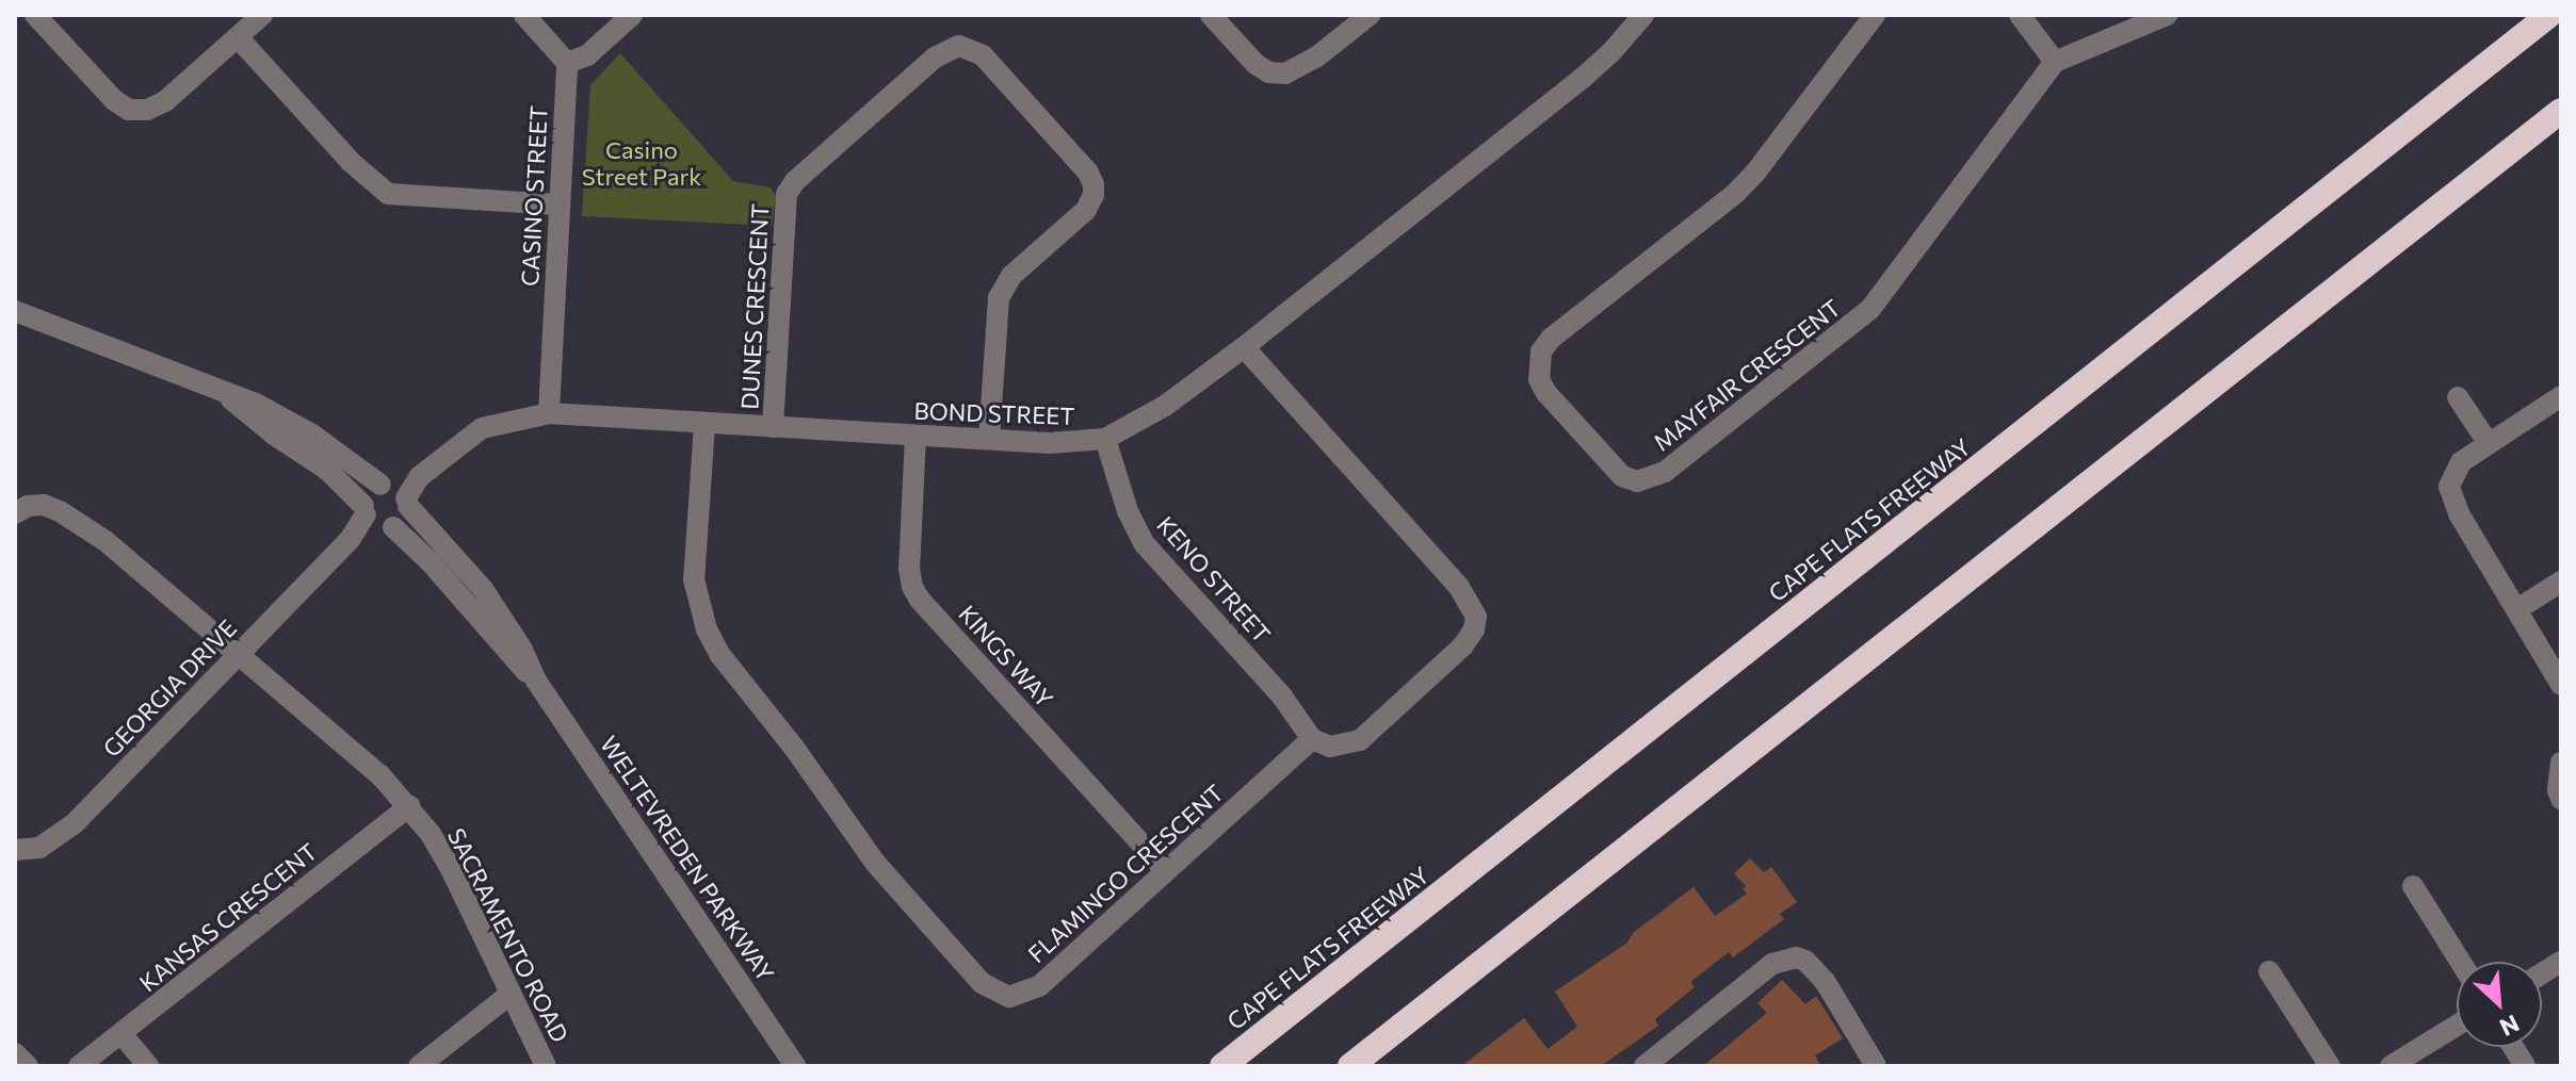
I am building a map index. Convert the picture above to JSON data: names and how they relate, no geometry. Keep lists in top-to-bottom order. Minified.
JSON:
{"streets":{"highway":["CAPE FLATS FREEWAY"],"street":["CASINO STREET","DUNES CRESCENT","MAYFAIR CRESCENT","BOND STREET","KENO STREET","KINGS WAY","GEORGIA DRIVE","WELTEVREDEN PARKWAY","FLAMINGO CRESCENT","KANSAS CRESCENT","SACRAMENTO ROAD"]},"crossings":[["CASINO STREET","BOND STREET"],["DUNES CRESCENT","BOND STREET"],["BOND STREET","KENO STREET"],["BOND STREET","KINGS WAY"],["BOND STREET","WELTEVREDEN PARKWAY"],["BOND STREET","FLAMINGO CRESCENT"],["KENO STREET","FLAMINGO CRESCENT"],["KINGS WAY","FLAMINGO CRESCENT"],["GEORGIA DRIVE","WELTEVREDEN PARKWAY"],["GEORGIA DRIVE","SACRAMENTO ROAD"],["KANSAS CRESCENT","SACRAMENTO ROAD"]],"parks":["Casino Street Park"],"north":"bottom right"}
